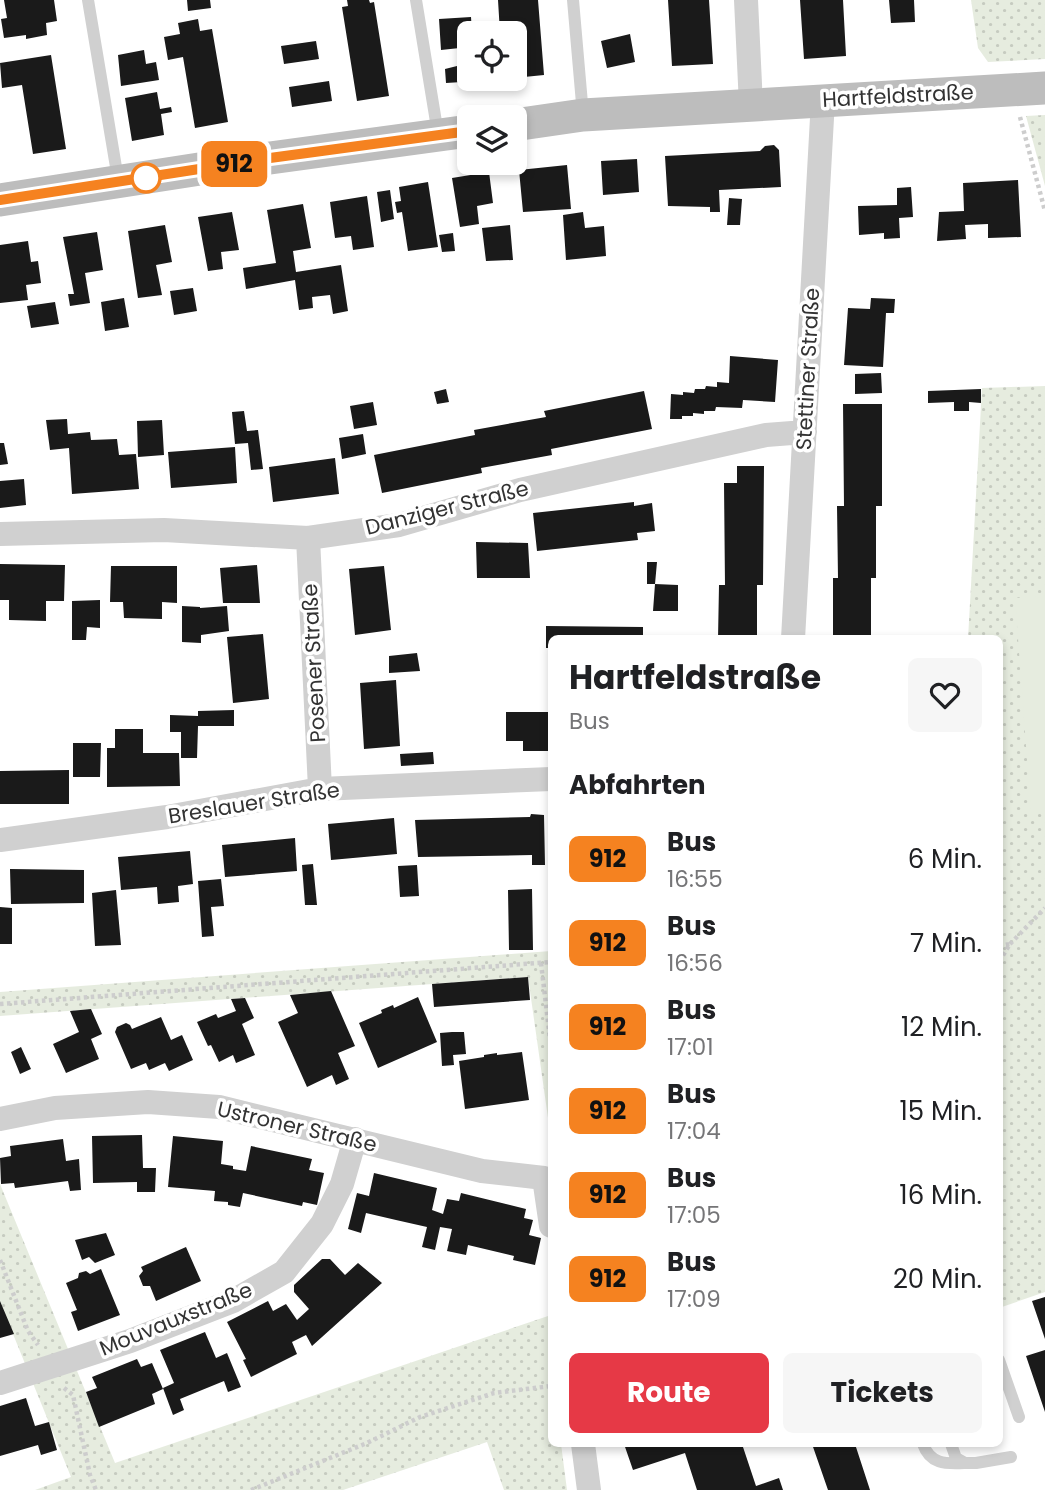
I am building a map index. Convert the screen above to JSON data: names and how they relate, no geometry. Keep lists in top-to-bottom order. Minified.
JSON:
{"streets":{"street":["Hartfeldstraße","Stettiner Straße","Danziger Straße","Posener Straße","Breslauer Straße","Ustroner Straße","Mouvauxstraße"]},"crossings":[["Hartfeldstraße","Stettiner Straße"],["Stettiner Straße","Danziger Straße"],["Danziger Straße","Posener Straße"],["Posener Straße","Breslauer Straße"],["Ustroner Straße","Mouvauxstraße"]],"lines":["bus line 912"],"page":{"on_map":"912","heading":[["Hartfeldstraße","Bus"],"Abfahrten"],"list":[{"mark":"912","name":"Bus","note":"16:55","value":"6 Min."},{"mark":"912","name":"Bus","note":"16:56","value":"7 Min."},{"mark":"912","name":"Bus","note":"17:01","value":"12 Min."},{"mark":"912","name":"Bus","note":"17:04","value":"15 Min."},{"mark":"912","name":"Bus","note":"17:05","value":"16 Min."},{"mark":"912","name":"Bus","note":"17:09","value":"20 Min."}],"buttons":["Route","Tickets"]}}
